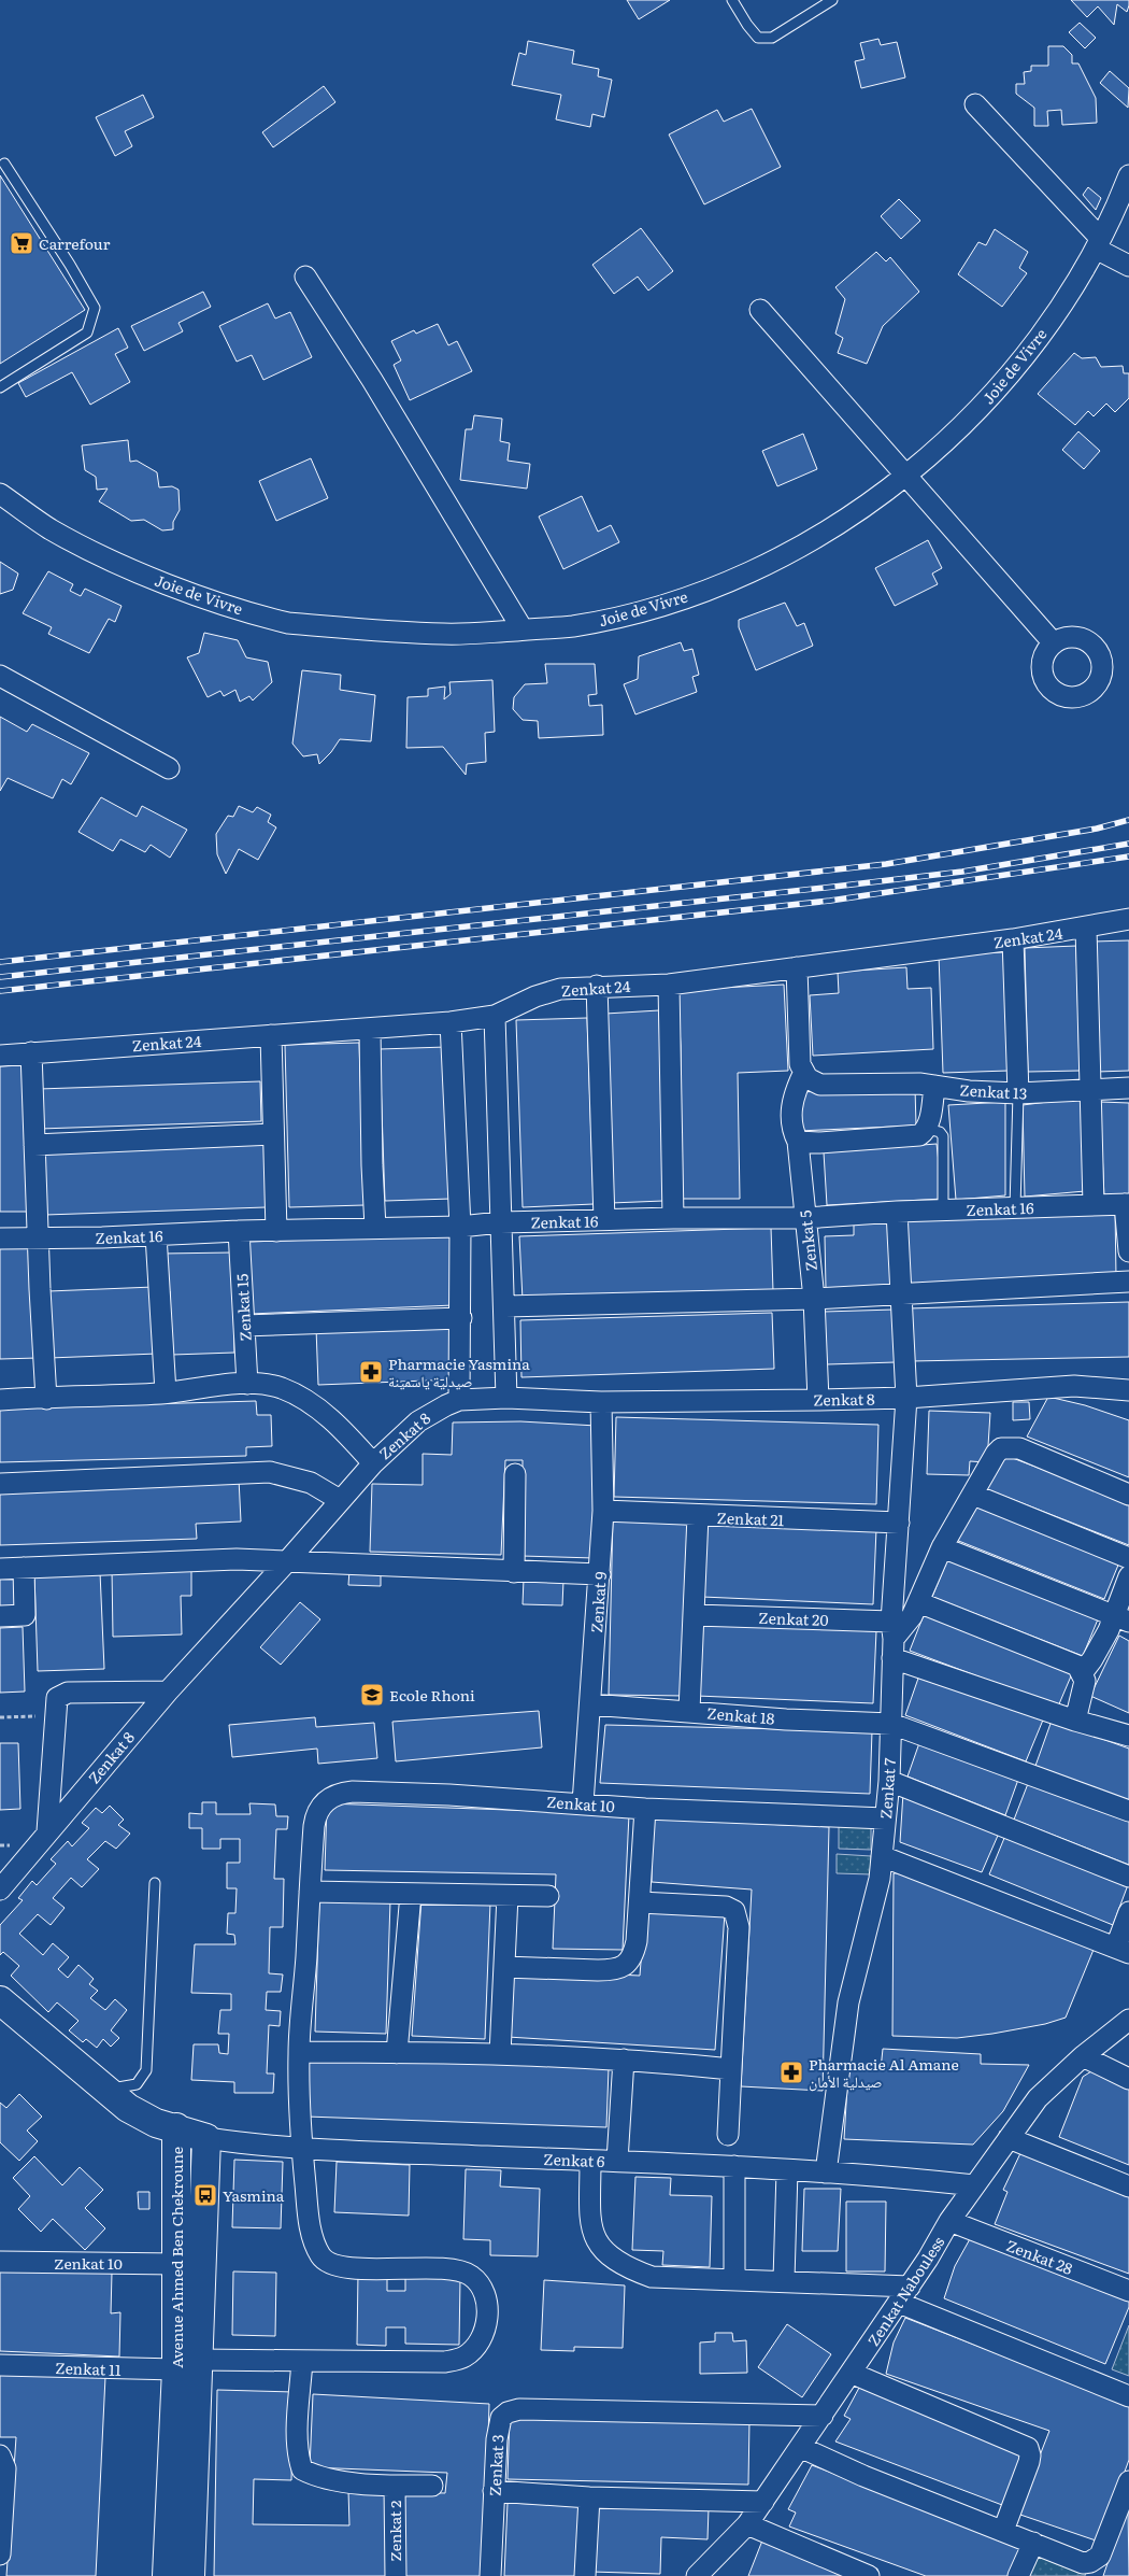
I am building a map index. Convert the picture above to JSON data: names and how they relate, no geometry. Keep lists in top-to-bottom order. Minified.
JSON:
{"streets":{"main road":["Zenkat 6","Avenue Ahmed Ben Chekroune"],"street":["Joie de Vivre","Zenkat 24","Zenkat 13","Zenkat 16","Zenkat 5","Zenkat 15","Zenkat 8","Zenkat 21","Zenkat 9","Zenkat 20","Zenkat 18","Zenkat 7","Zenkat 10","Zenkat 28","Zenkat Nabouless","Zenkat 11","Zenkat 3","Zenkat 2"]},"crossings":[["Zenkat 13","Zenkat 5"],["Zenkat 16","Zenkat 5"],["Zenkat 16","Zenkat 15"],["Zenkat 16","Zenkat 7"],["Zenkat 5","Zenkat 8"],["Zenkat 8","Zenkat 9"],["Zenkat 8","Zenkat 7"],["Zenkat 21","Zenkat 9"],["Zenkat 21","Zenkat 7"],["Zenkat 9","Zenkat 18"],["Zenkat 9","Zenkat 10"],["Zenkat 20","Zenkat 7"],["Zenkat 18","Zenkat 7"],["Zenkat 7","Zenkat 10"],["Zenkat 7","Zenkat 6"],["Zenkat 10","Zenkat 6"],["Zenkat 10","Avenue Ahmed Ben Chekroune"],["Zenkat 10","Zenkat 11"],["Zenkat 6","Avenue Ahmed Ben Chekroune"],["Zenkat 6","Zenkat Nabouless"],["Zenkat 6","Zenkat 11"],["Zenkat 28","Zenkat Nabouless"],["Avenue Ahmed Ben Chekroune","Zenkat 11"],["Zenkat Nabouless","Zenkat 3"]],"places":{"supermarket":["Carrefour"],"pharmacy":["Pharmacie Yasmina صيدلية ياسمينة","Pharmacie Al Amane صيدلية الأمان"],"school or university":["Ecole Rhoni"],"bus stop":["Yasmina"]}}
